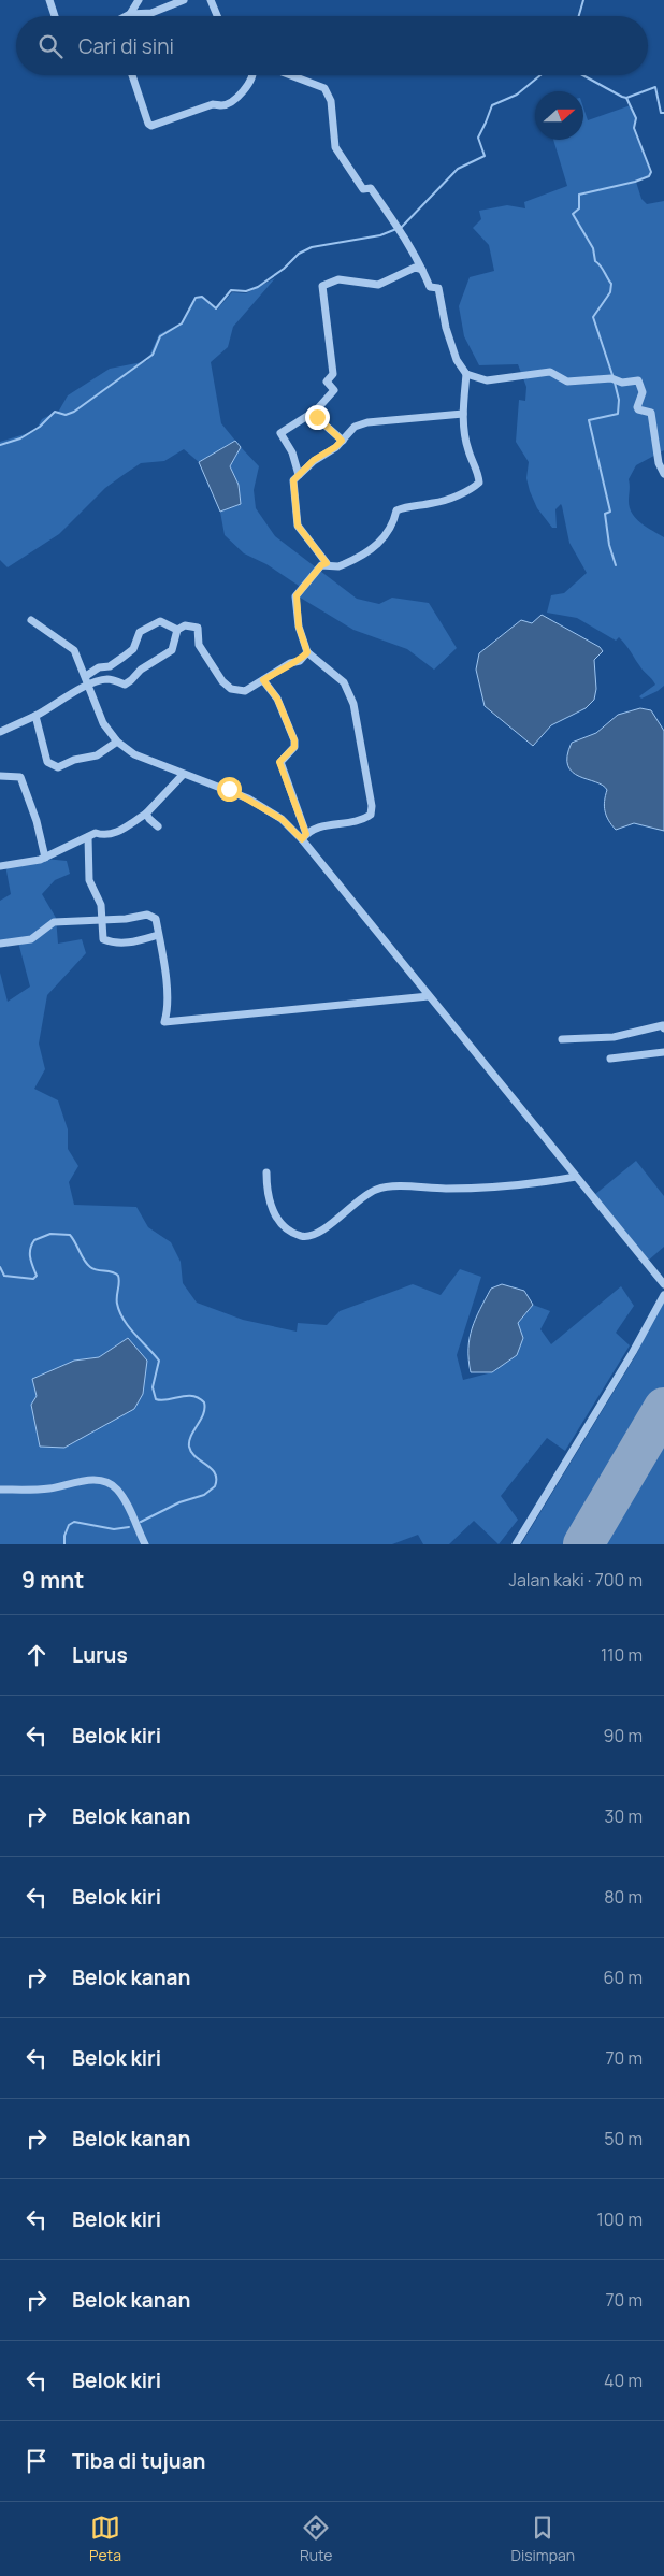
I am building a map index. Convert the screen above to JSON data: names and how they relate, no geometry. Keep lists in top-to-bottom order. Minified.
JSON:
{"north":"right","page":{"search":"Cari di sini","heading":["9 mnt","Jalan kaki · 700 m"],"list":[["Lurus","110 m"],["Belok kiri","90 m"],["Belok kanan","30 m"],["Belok kiri","80 m"],["Belok kanan","60 m"],["Belok kiri","70 m"],["Belok kanan","50 m"],["Belok kiri","100 m"],["Belok kanan","70 m"],["Belok kiri","40 m"],"Tiba di tujuan"],"nav":["Peta","Rute","Disimpan"]}}
